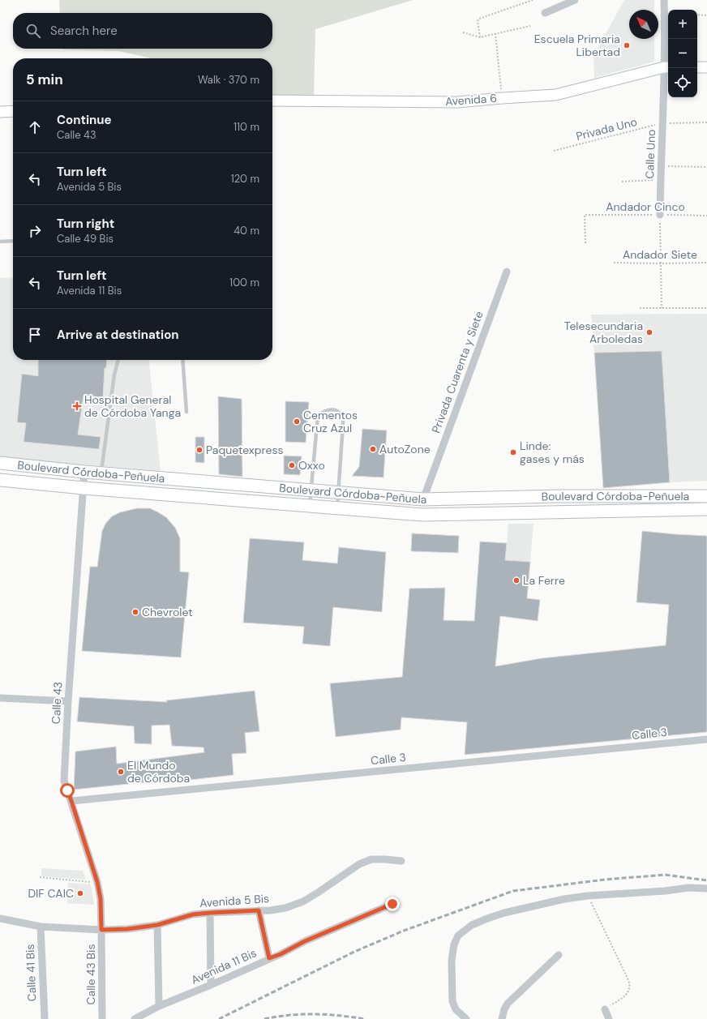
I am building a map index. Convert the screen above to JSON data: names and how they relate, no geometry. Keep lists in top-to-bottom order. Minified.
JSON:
{"streets":{"main road":["Boulevard Córdoba-Peñuela"],"street":["Avenida 6","Calle Uno","Privada Cuarenta y Siete","Calle 43","Calle 3","Avenida 5 Bis","Avenida 11 Bis","Calle 41 Bis","Calle 43 Bis"],"path":["Privada Uno","Andador Cinco","Andador Siete"]},"crossings":[["Avenida 6","Calle Uno"],["Privada Uno","Calle Uno"],["Calle Uno","Andador Cinco"],["Privada Cuarenta y Siete","Boulevard Córdoba-Peñuela"],["Boulevard Córdoba-Peñuela","Calle 43"],["Calle 43","Calle 3"],["Calle 43","Avenida 5 Bis"],["Calle 43","Calle 43 Bis"],["Avenida 5 Bis","Calle 41 Bis"],["Avenida 5 Bis","Calle 43 Bis"]],"places":{"other":["Escuela Primaria Libertad","Telesecundaria Arboledas","Cementos Cruz Azul","AutoZone","Paquetexpress","Linde: gases y más","Oxxo","La Ferre","Chevrolet","El Mundo de Córdoba","DIF CAIC"],"health":["Hospital General de Córdoba Yanga"]},"north":"top left","page":{"map_buttons":["+","−"],"search":"Search here","heading":["5 min","Walk · 370 m"],"list":[["Continue","Calle 43","110 m"],["Turn left","Avenida 5 Bis","120 m"],["Turn right","Calle 49 Bis","40 m"],["Turn left","Avenida 11 Bis","100 m"],"Arrive at destination"]}}
